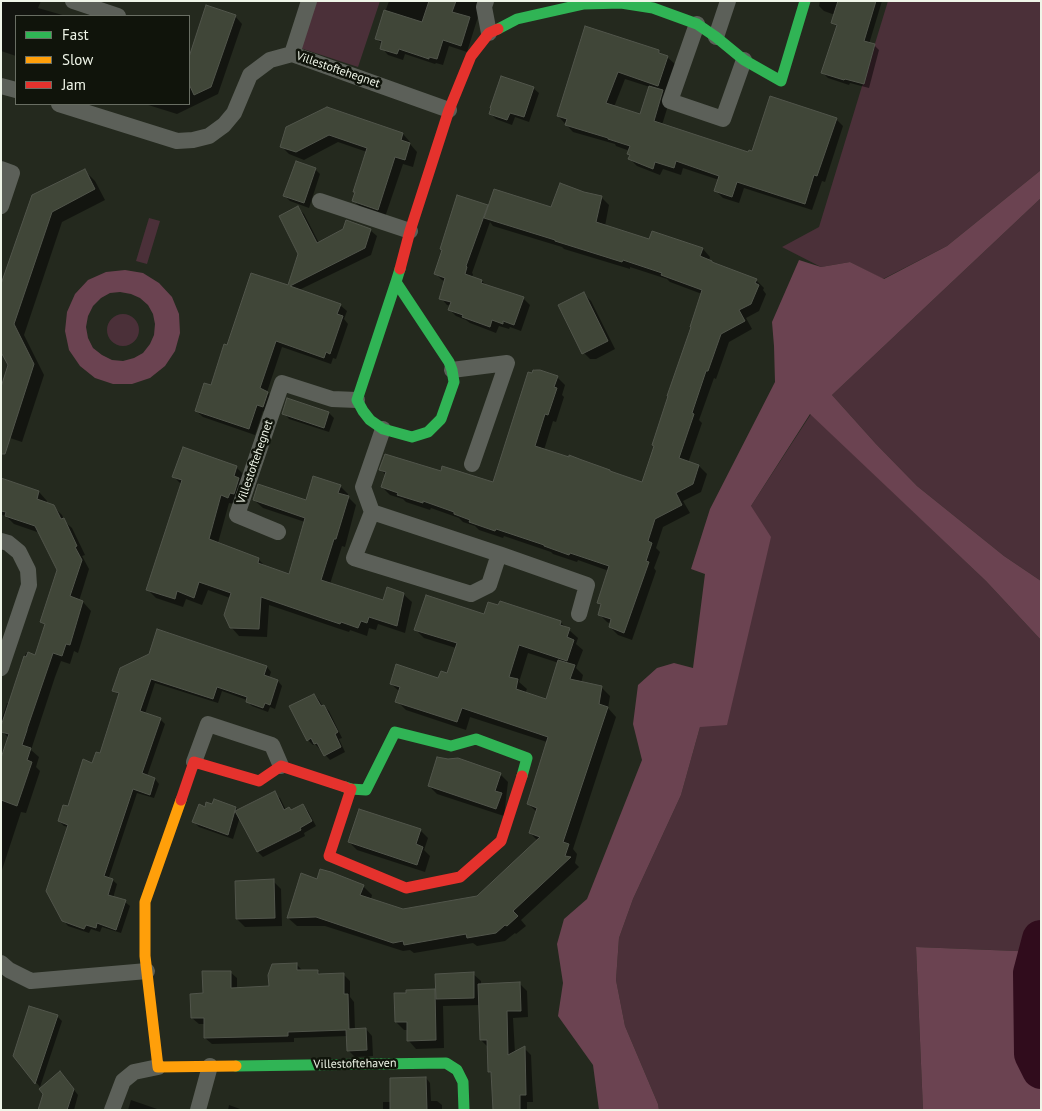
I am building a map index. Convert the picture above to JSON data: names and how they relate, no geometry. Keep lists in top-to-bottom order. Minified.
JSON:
{"streets":{"street":["Villestoftehegnet","Villestoftehaven"]},"legend":["Fast","Slow","Jam"]}
